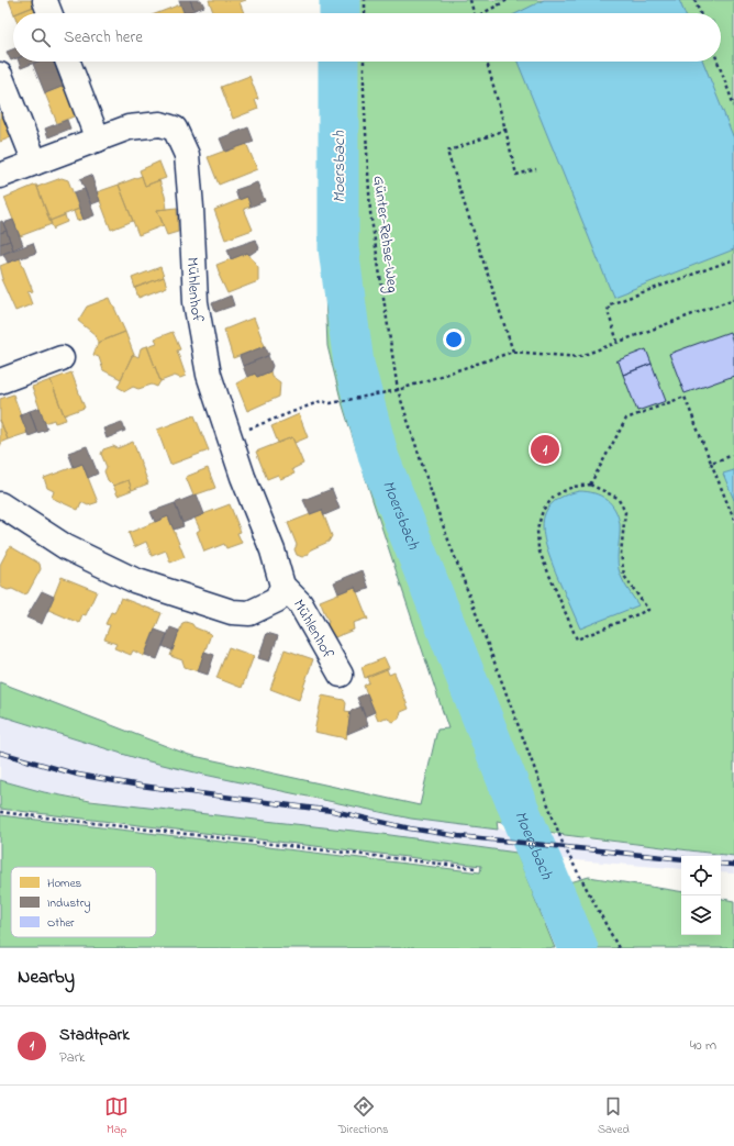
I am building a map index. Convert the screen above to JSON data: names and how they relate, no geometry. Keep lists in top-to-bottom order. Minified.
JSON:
{"streets":{"street":["Mühlenhof"],"path":["Günter-Rehse-Weg"]},"water":["Moersbach"],"legend":["Homes","Industry","Other"],"page":{"search":"Search here","pins":"1","heading":"Nearby","list":[{"mark":"1","name":"Stadtpark","note":"Park","value":"40 m"}],"nav":["Map","Directions","Saved"]}}
